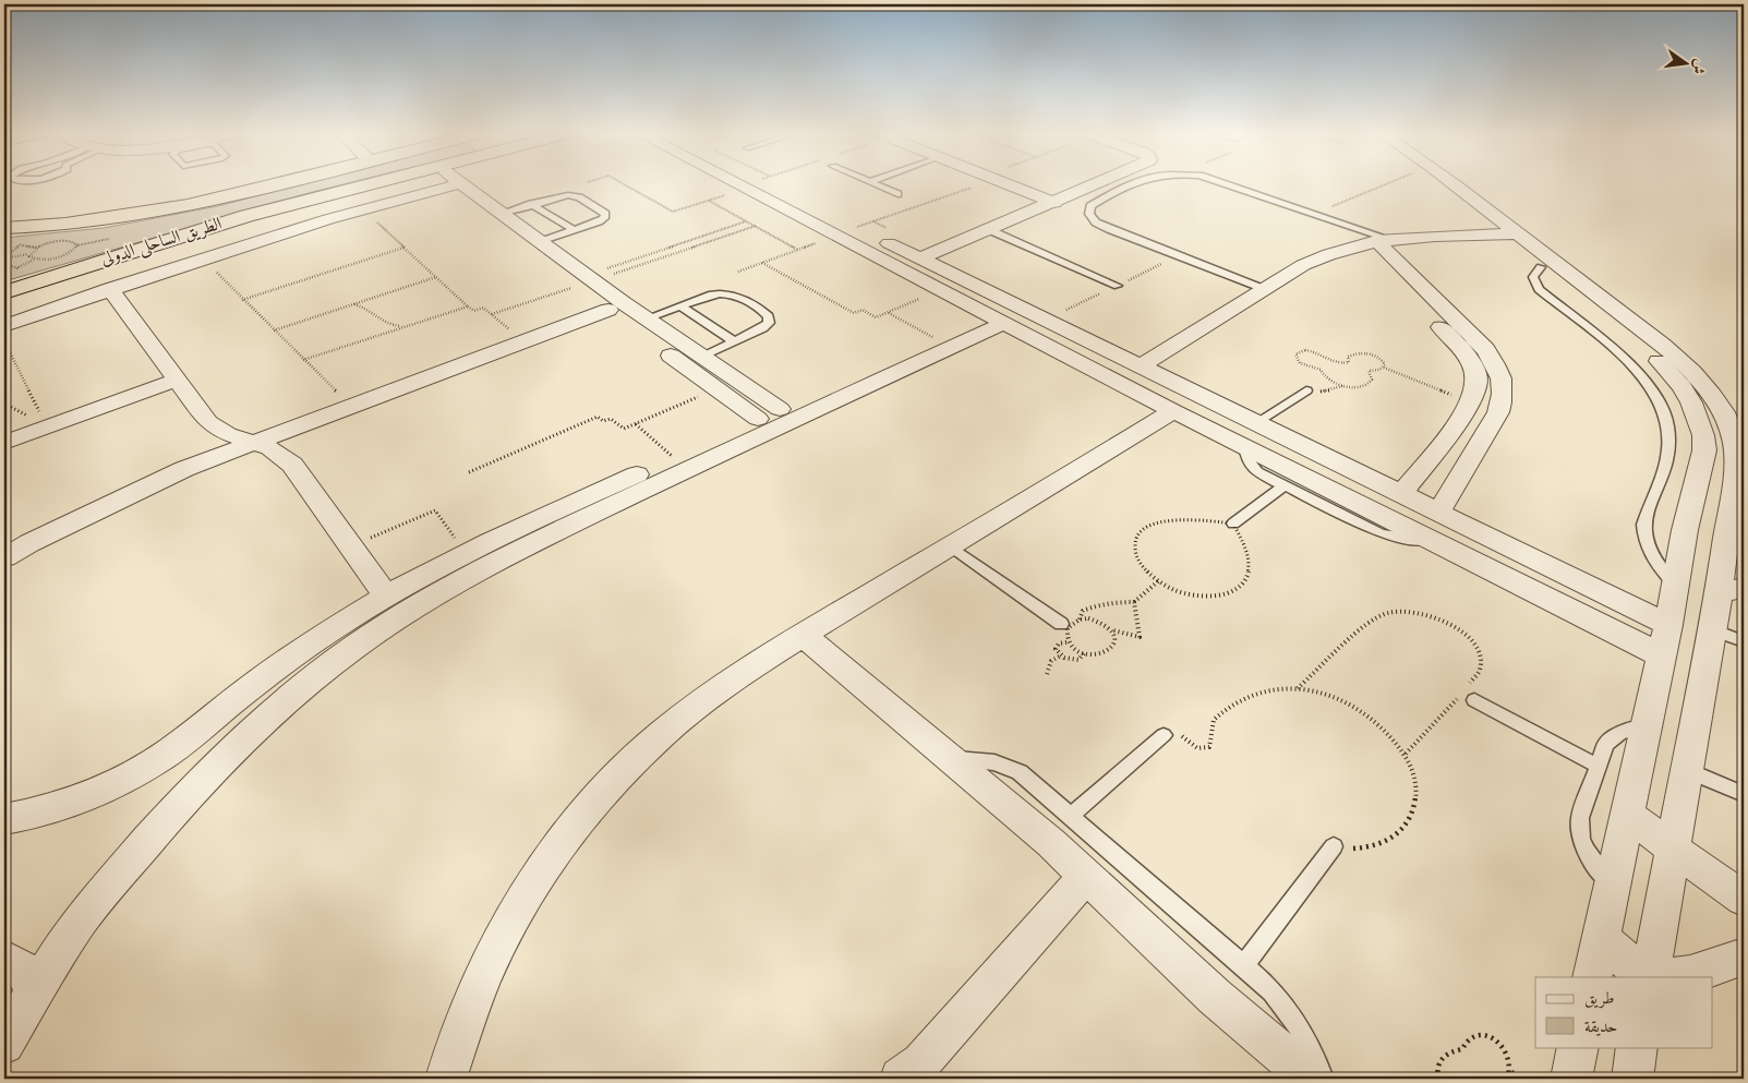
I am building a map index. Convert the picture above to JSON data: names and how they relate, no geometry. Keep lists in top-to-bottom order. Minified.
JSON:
{"streets":{"highway":["الطريق الساحلى الدولى"]},"legend":["طريق","حديقة"],"north":"right"}
